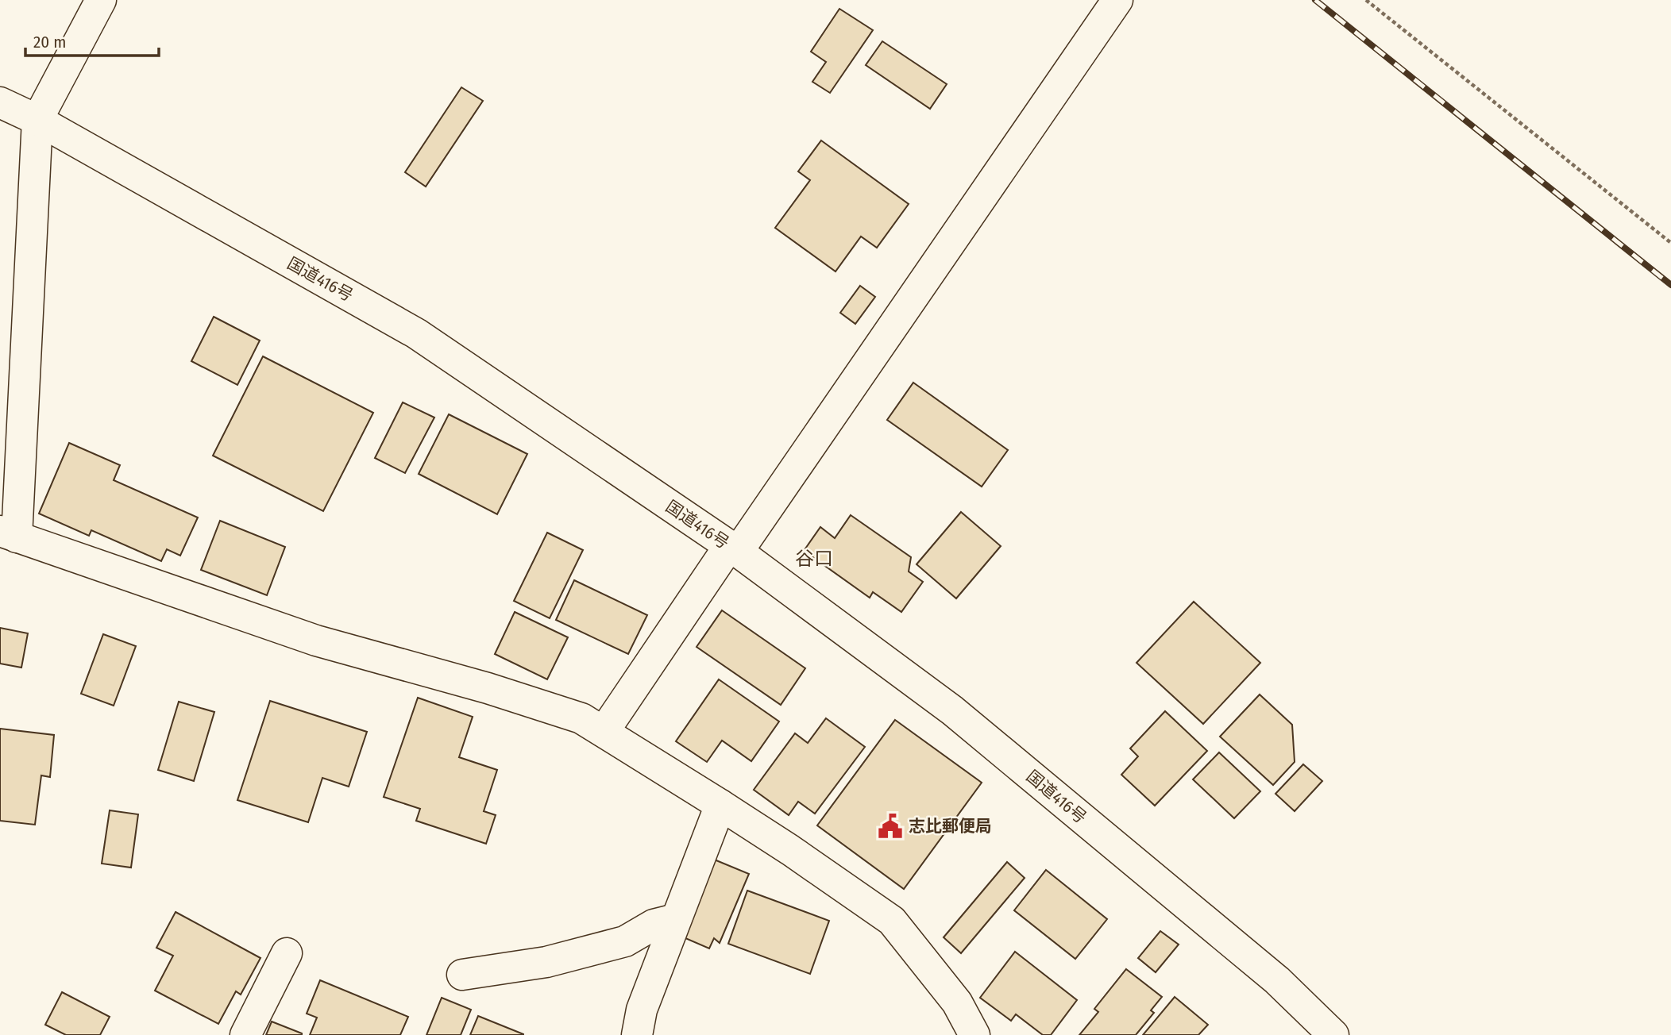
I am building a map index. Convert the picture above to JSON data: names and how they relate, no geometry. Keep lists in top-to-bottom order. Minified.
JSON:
{"streets":{"main road":["国道416号"]},"districts":["谷口"],"places":{"public building":["志比郵便局"]},"scale_bar":"20 m"}
